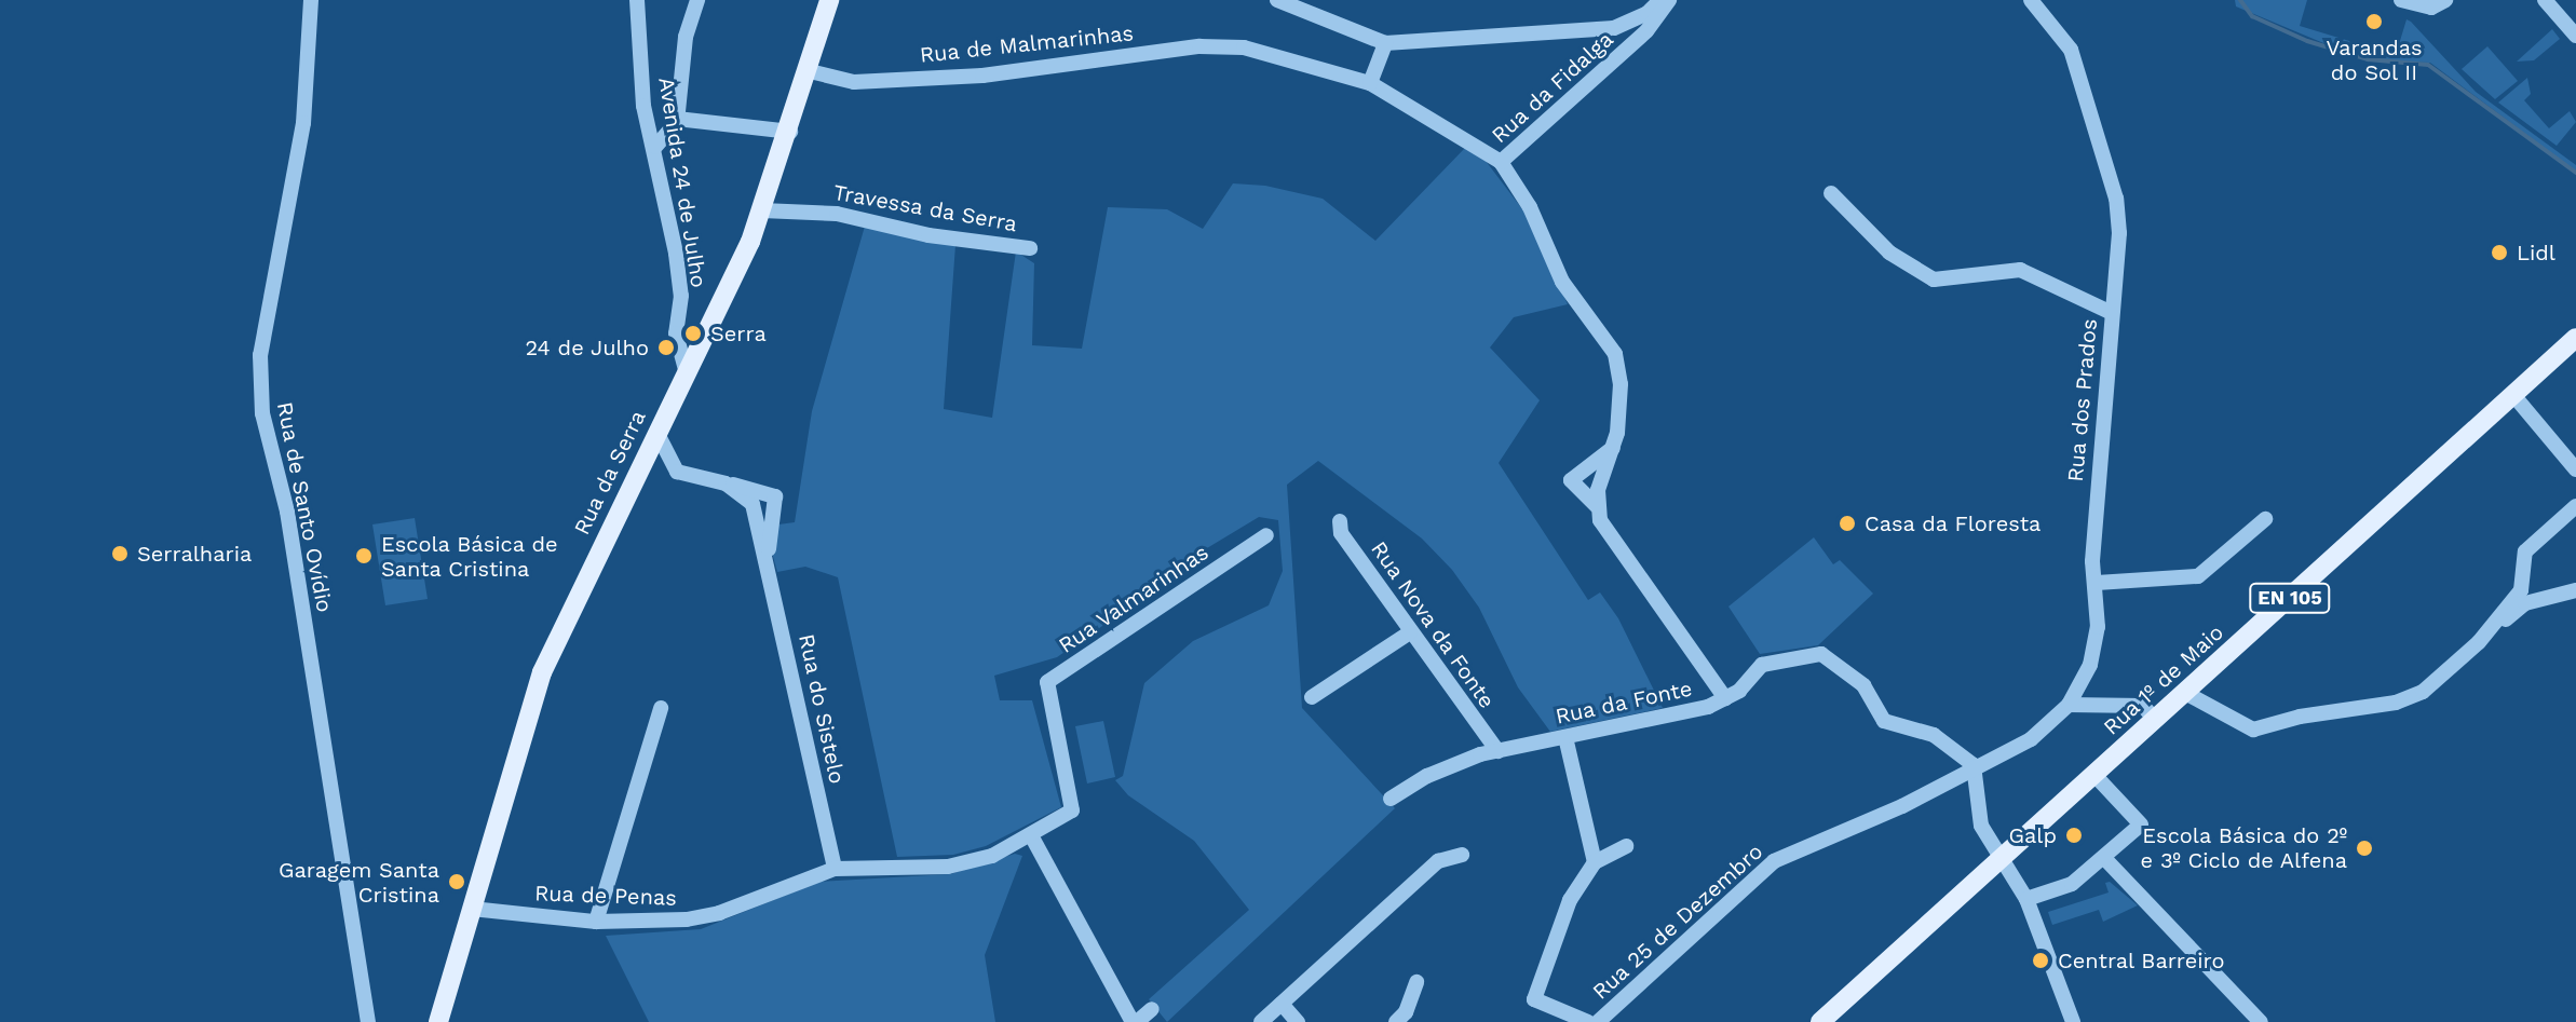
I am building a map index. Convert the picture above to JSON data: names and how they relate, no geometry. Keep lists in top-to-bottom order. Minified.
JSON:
{"streets":{"main road":["Rua da Serra","EN 105","Rua 1º de Maio"],"street":["Rua de Malmarinhas","Rua da Fidalga","Avenida 24 de Julho","Travessa da Serra","Rua dos Prados","Rua de Santo Ovídio","Rua Valmarinhas","Rua Nova da Fonte","Rua da Fonte","Rua do Sistelo","Rua de Penas","Rua 25 de Dezembro"]},"crossings":[["Rua de Malmarinhas","Rua da Fidalga"],["Rua de Malmarinhas","Rua da Serra"],["Avenida 24 de Julho","Rua da Serra"],["Travessa da Serra","Rua da Serra"],["Rua dos Prados","Rua da Fonte"],["Rua dos Prados","Rua 25 de Dezembro"],["Rua da Serra","Rua do Sistelo"],["Rua da Serra","Rua de Penas"],["Rua Valmarinhas","Rua de Penas"],["Rua Nova da Fonte","Rua da Fonte"],["Rua da Fonte","Rua 25 de Dezembro"],["Rua do Sistelo","Rua de Penas"]],"places":["Varandas do Sol II","Lidl","Serra","24 de Julho","Casa da Floresta","Serralharia","Escola Básica de Santa Cristina","Galp","Escola Básica do 2º e 3º Ciclo de Alfena","Garagem Santa Cristina","Central Barreiro"]}
